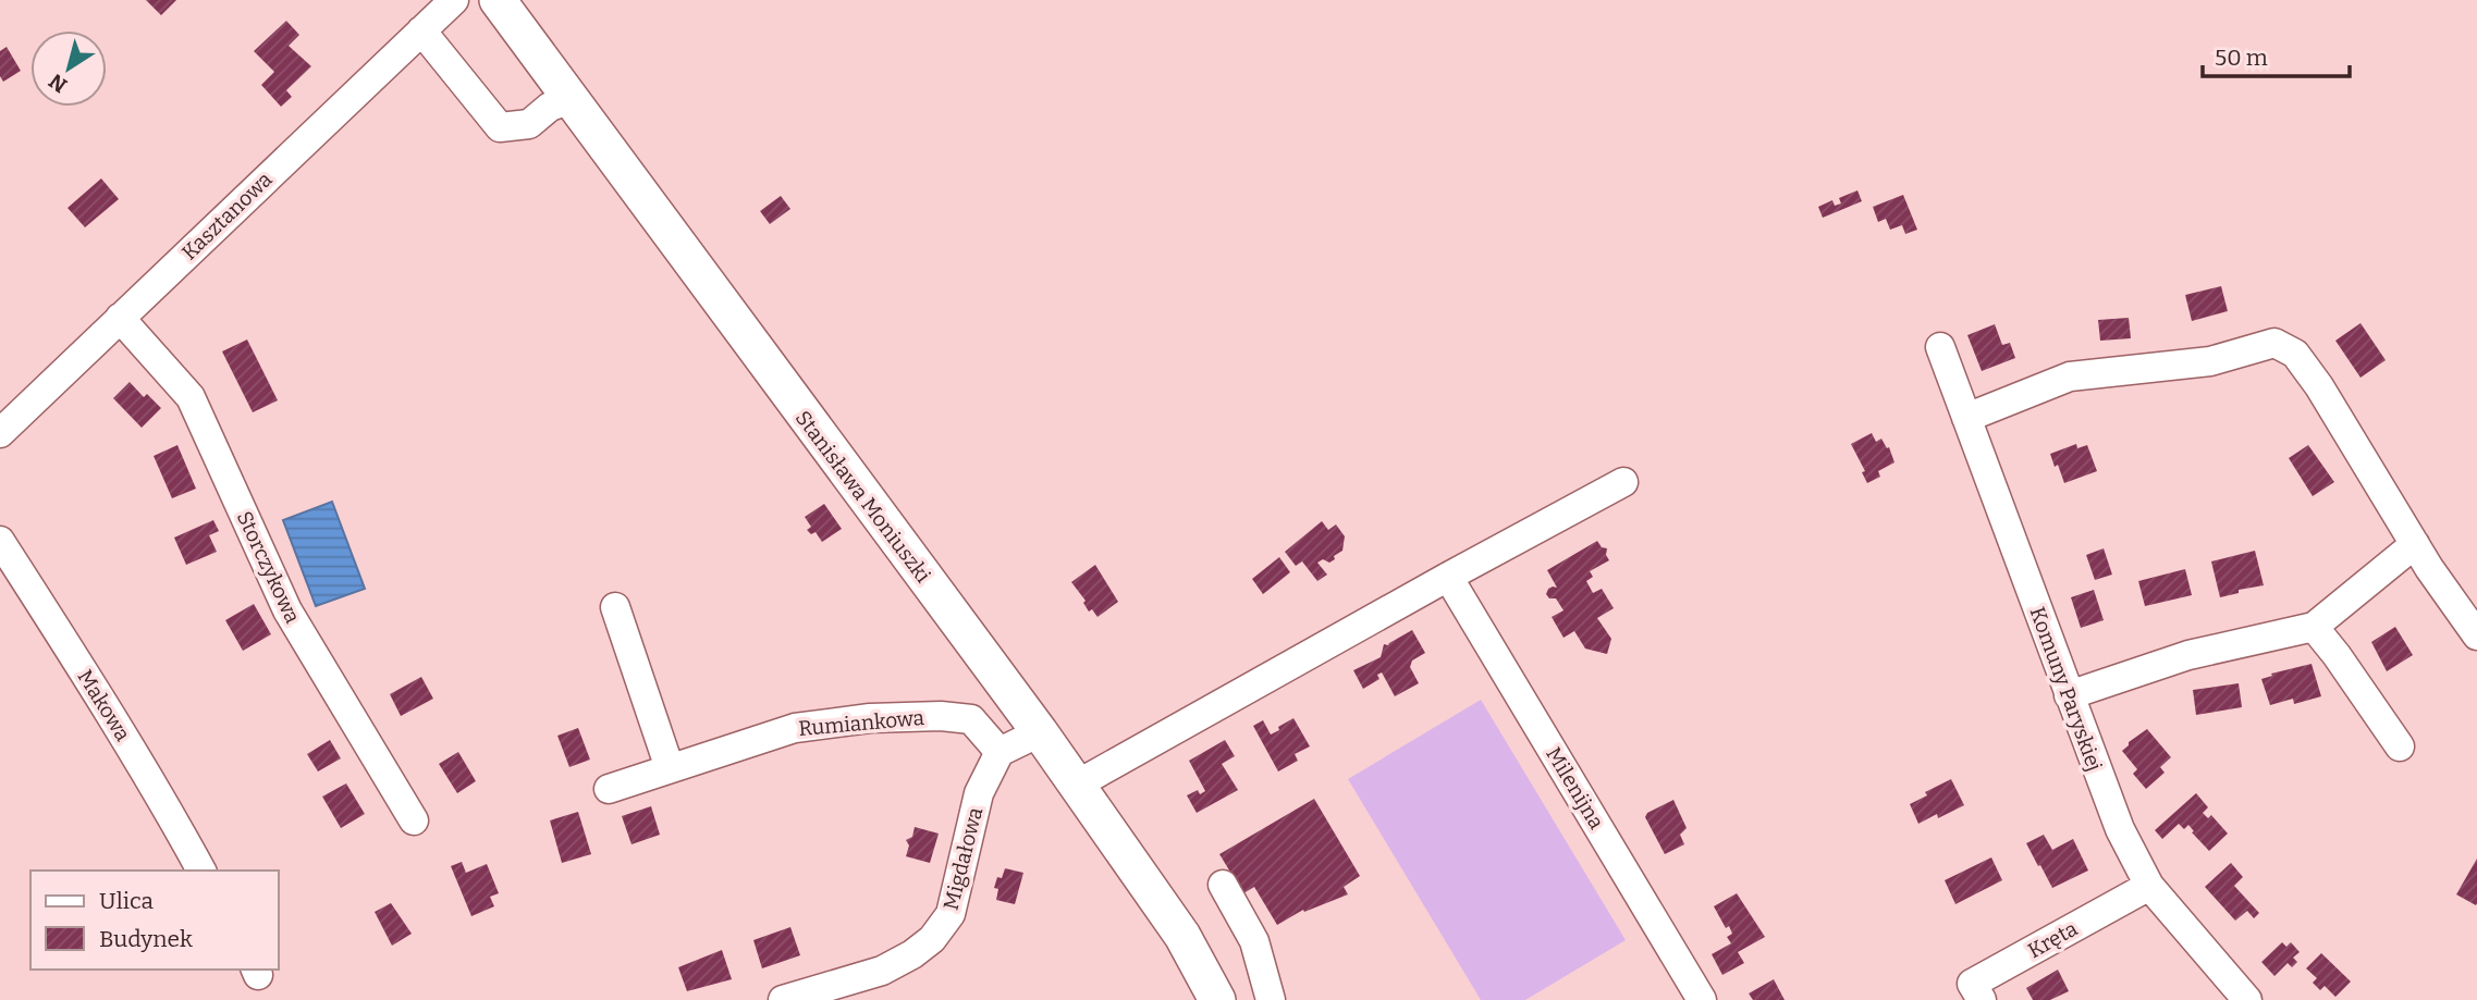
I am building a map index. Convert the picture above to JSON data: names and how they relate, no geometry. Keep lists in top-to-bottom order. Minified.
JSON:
{"streets":{"main road":["Stanisława Moniuszki"],"street":["Kasztanowa","Storczykowa","Komuny Paryskiej","Makowa","Rumiankowa","Milenijna","Migdałowa","Kręta"]},"crossings":[["Kasztanowa","Storczykowa"],["Komuny Paryskiej","Kręta"],["Rumiankowa","Migdałowa"]],"legend":["Ulica","Budynek"],"scale_bar":"50 m","north":"bottom left"}
